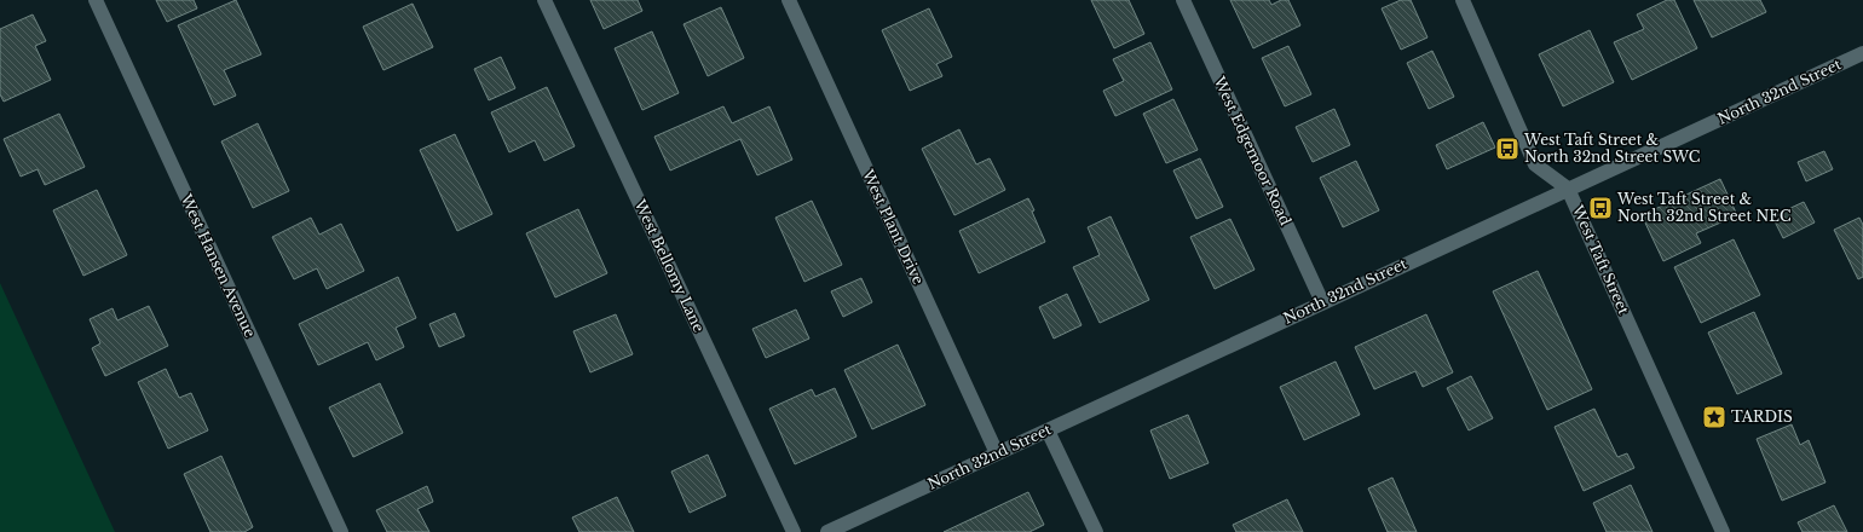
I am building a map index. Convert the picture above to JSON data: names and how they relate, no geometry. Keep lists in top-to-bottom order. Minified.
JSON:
{"streets":{"street":["North 32nd Street","West Edgemoor Road","West Plant Drive","West Taft Street","West Hansen Avenue","West Bellomy Lane"]},"crossings":[["North 32nd Street","West Edgemoor Road"],["North 32nd Street","West Plant Drive"],["North 32nd Street","West Taft Street"]],"places":{"bus stop":["West Taft Street & North 32nd Street SWC","West Taft Street & North 32nd Street NEC"],"place":["TARDIS"]}}
